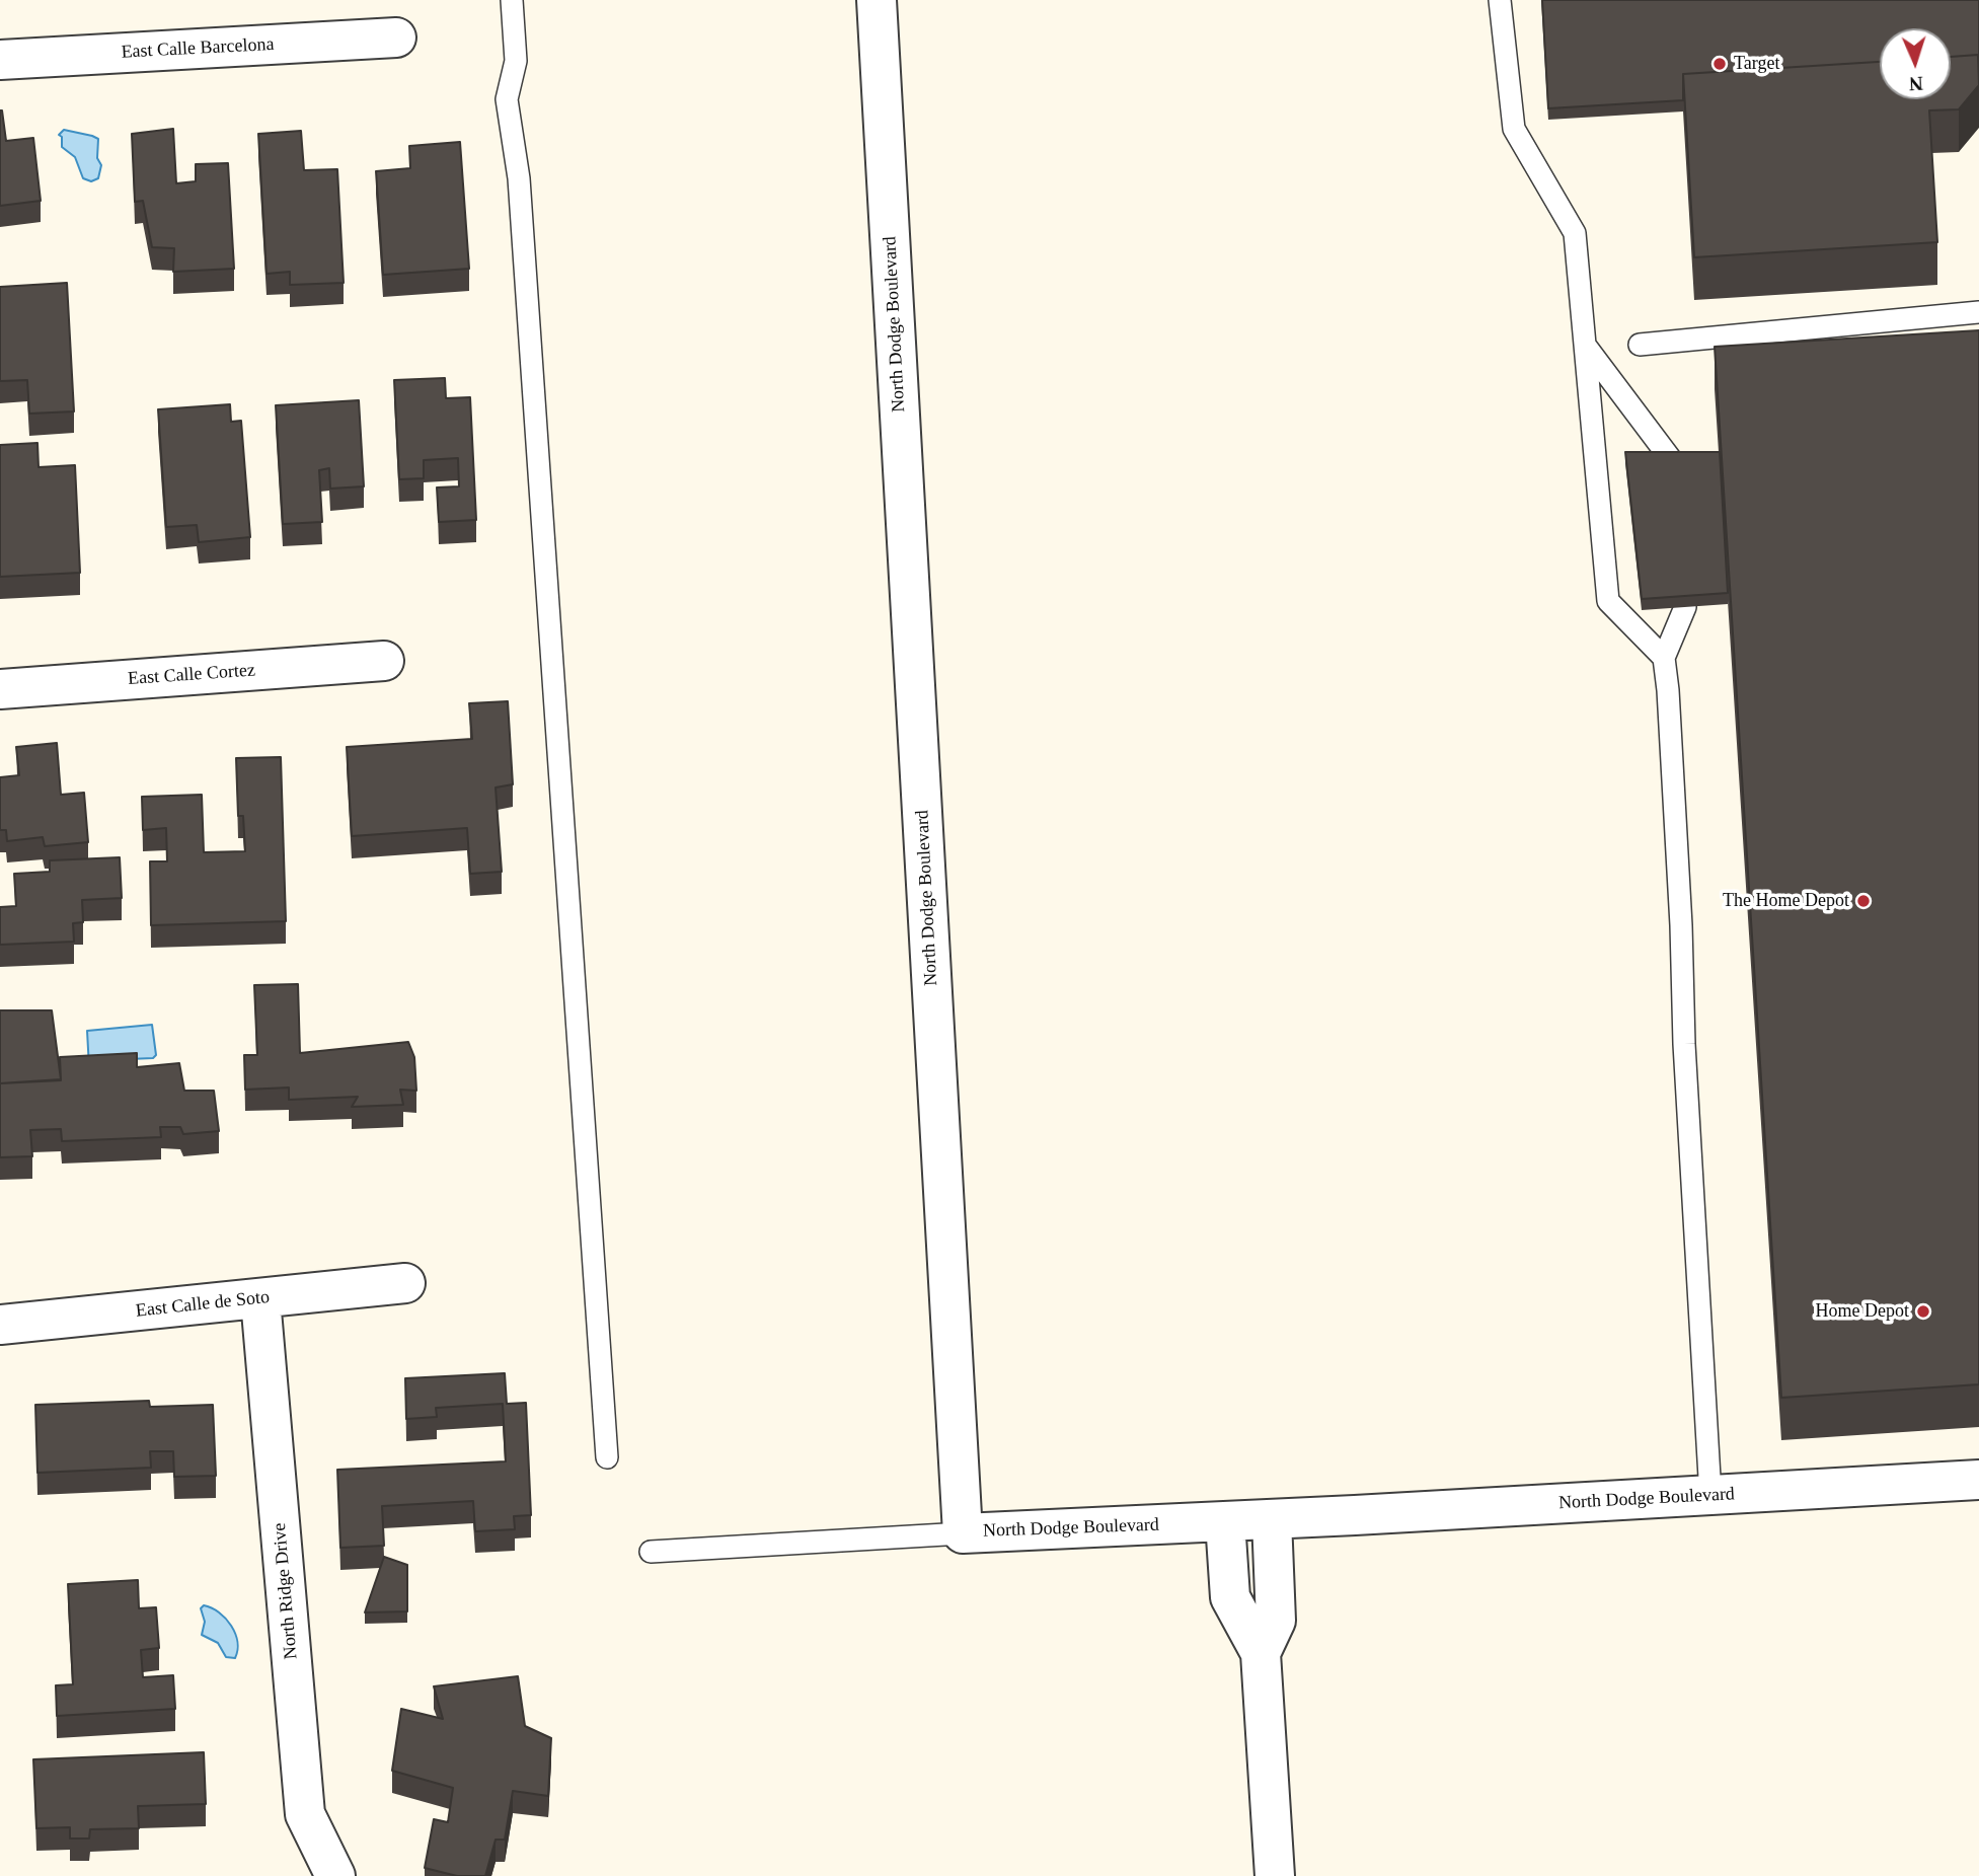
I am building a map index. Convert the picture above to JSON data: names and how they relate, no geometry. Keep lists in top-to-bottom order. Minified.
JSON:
{"streets":{"street":["East Calle Barcelona","North Dodge Boulevard","East Calle Cortez","East Calle de Soto","North Ridge Drive"]},"crossings":[["East Calle de Soto","North Ridge Drive"]],"places":["Target","The Home Depot","Home Depot"],"north":"bottom"}
